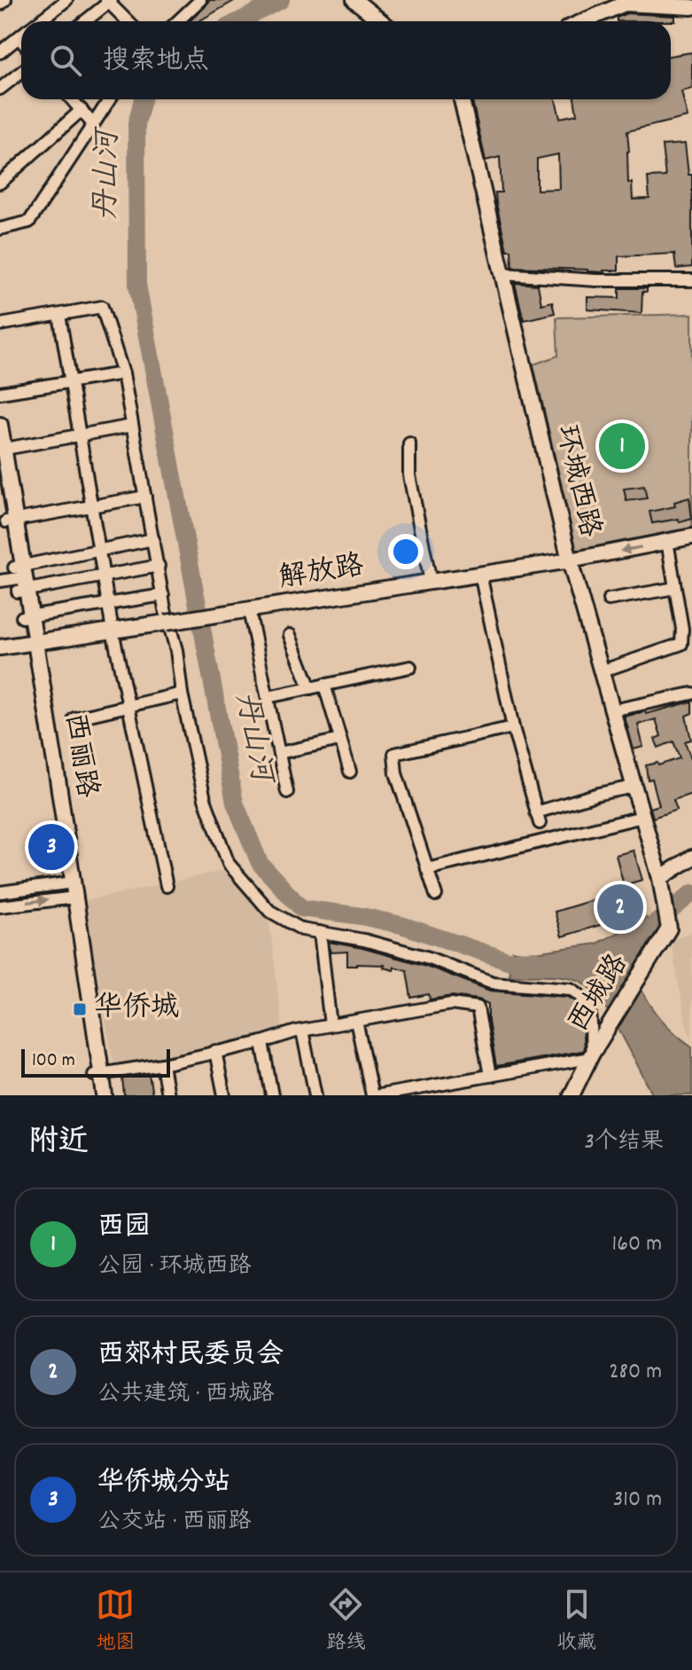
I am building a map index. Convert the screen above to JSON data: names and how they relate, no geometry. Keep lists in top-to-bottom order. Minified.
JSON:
{"streets":{"street":["环城西路","解放路","西丽路","西城路"]},"crossings":[["环城西路","解放路"],["环城西路","西城路"],["解放路","西丽路"]],"water":["丹山河"],"places":{"transit":["华侨城"]},"scale_bar":"100 m","page":{"search":"搜索地点","pins":["1","3","2"],"scale":"100 m","heading":["附近","3个结果"],"list":[{"mark":"1","name":"西园","note":"公园 · 环城西路","value":"160 m"},{"mark":"2","name":"西郊村民委员会","note":"公共建筑 · 西城路","value":"280 m"},{"mark":"3","name":"华侨城分站","note":"公交站 · 西丽路","value":"310 m"}],"nav":["地图","路线","收藏"]}}
